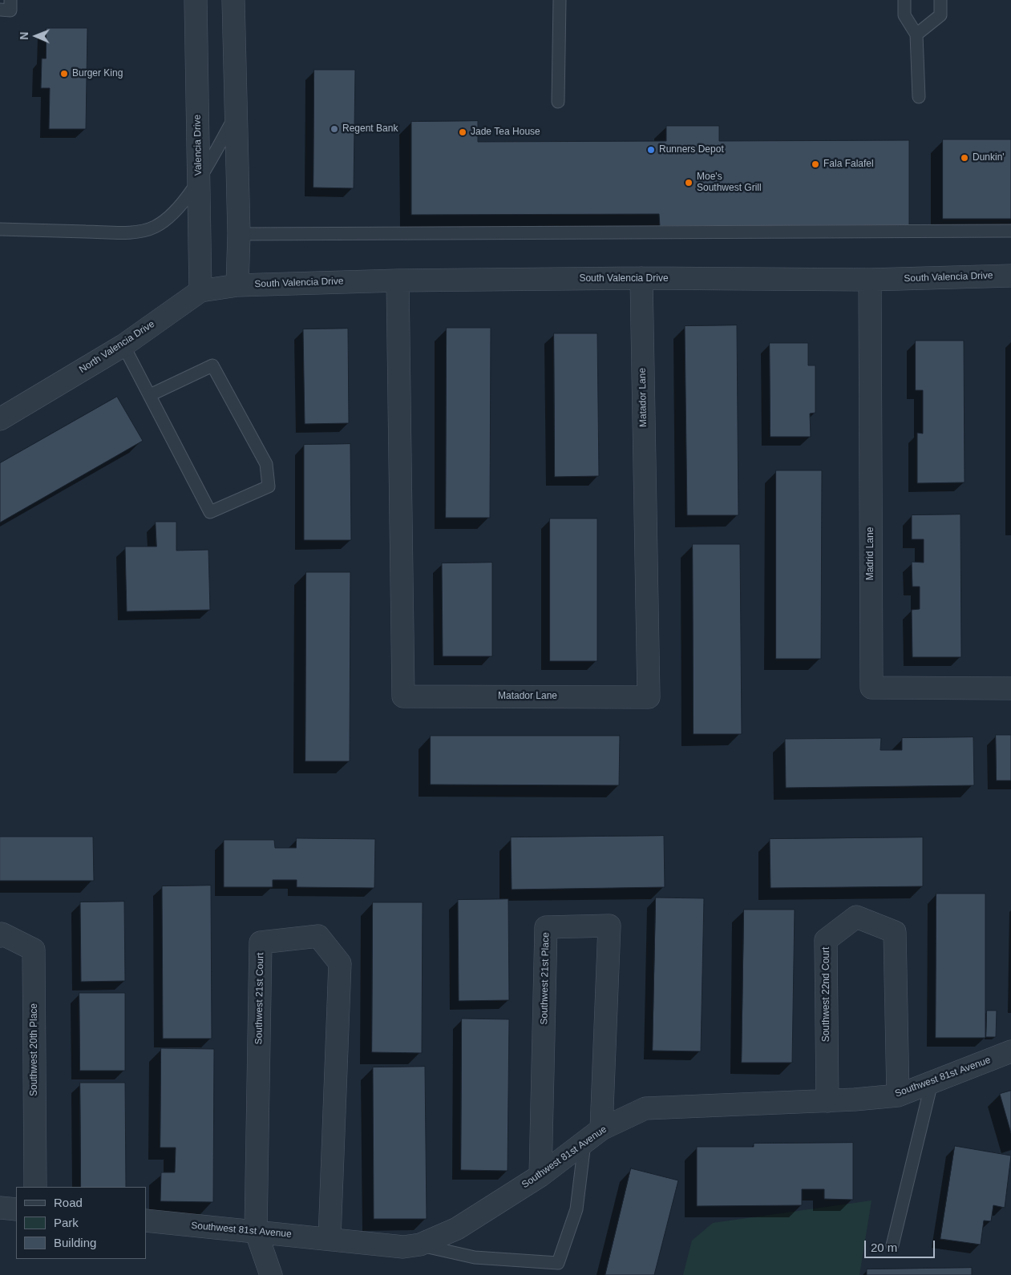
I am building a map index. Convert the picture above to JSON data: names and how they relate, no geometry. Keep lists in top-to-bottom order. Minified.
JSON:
{"streets":{"street":["Valencia Drive","South Valencia Drive","North Valencia Drive","Matador Lane","Madrid Lane","Southwest 21st Place","Southwest 22nd Court","Southwest 21st Court","Southwest 20th Place","Southwest 81st Avenue"]},"crossings":[["Valencia Drive","North Valencia Drive"],["South Valencia Drive","North Valencia Drive"],["South Valencia Drive","Matador Lane"],["South Valencia Drive","Madrid Lane"],["Southwest 21st Place","Southwest 81st Avenue"],["Southwest 22nd Court","Southwest 81st Avenue"],["Southwest 21st Court","Southwest 81st Avenue"]],"places":["Burger King","Regent Bank","Jade Tea House","Runners Depot","Dunkin'","Fala Falafel","Moe's Southwest Grill"],"legend":["Road","Park","Building"],"scale_bar":"20 m","north":"left"}
